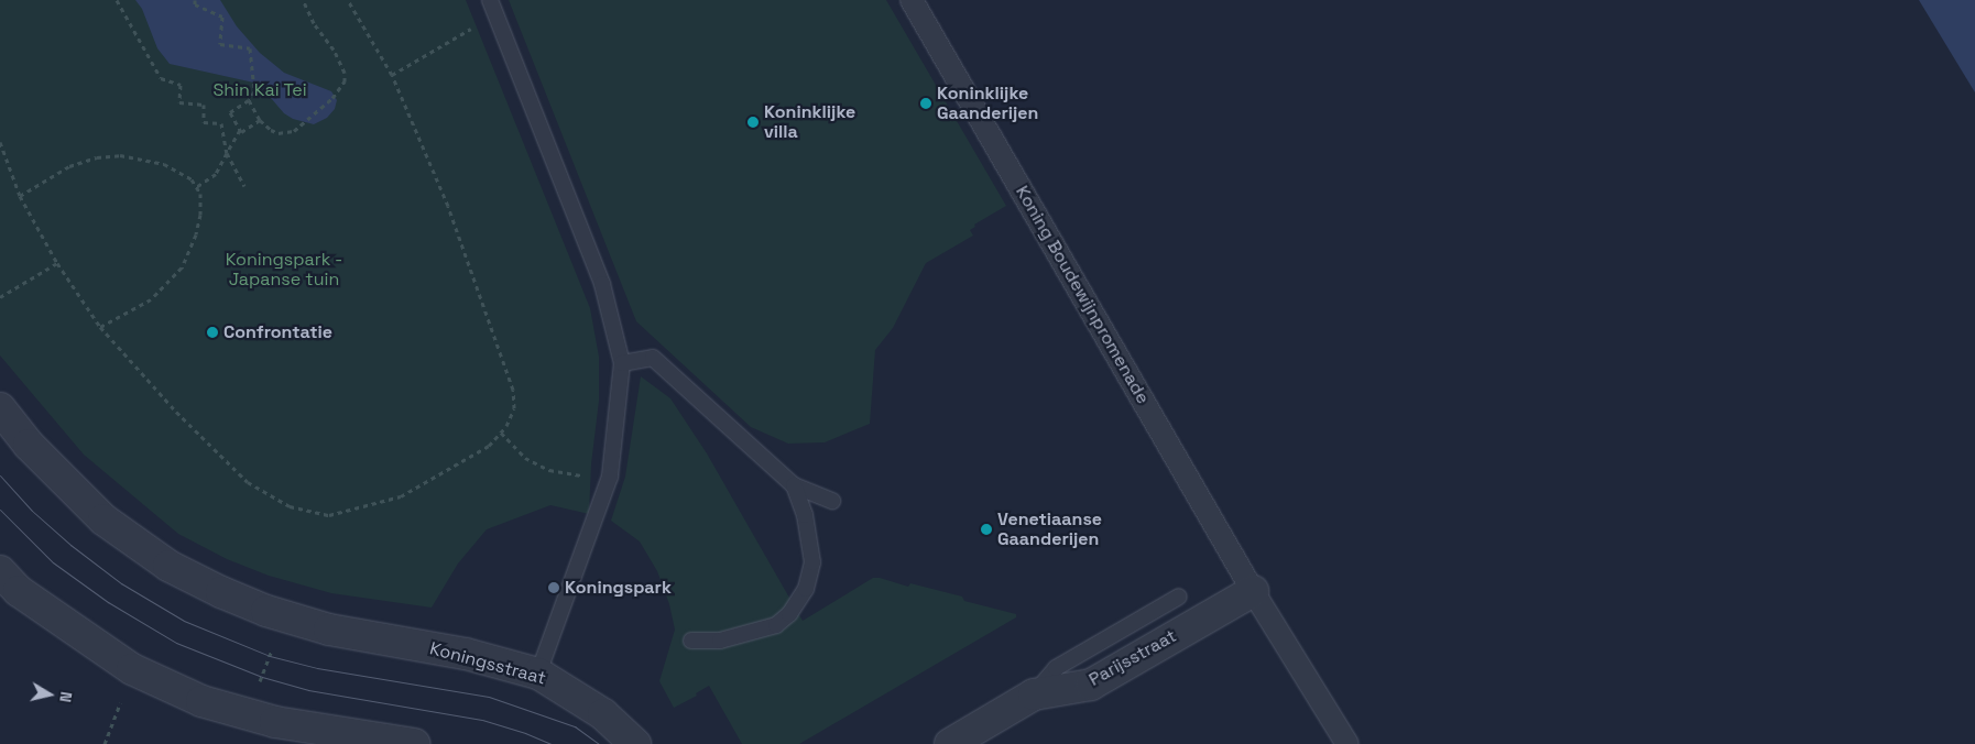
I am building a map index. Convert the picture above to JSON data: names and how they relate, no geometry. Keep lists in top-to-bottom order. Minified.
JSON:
{"streets":{"street":["Koning Boudewijnpromenade","Parijsstraat","Koningsstraat"]},"crossings":[["Koning Boudewijnpromenade","Parijsstraat"]],"parks":["Shin Kai Tei","Koningspark - Japanse tuin"],"places":["Koninklijke Gaanderijen","Koninklijke villa","Confrontatie","Venetiaanse Gaanderijen","Koningspark"],"north":"right"}
